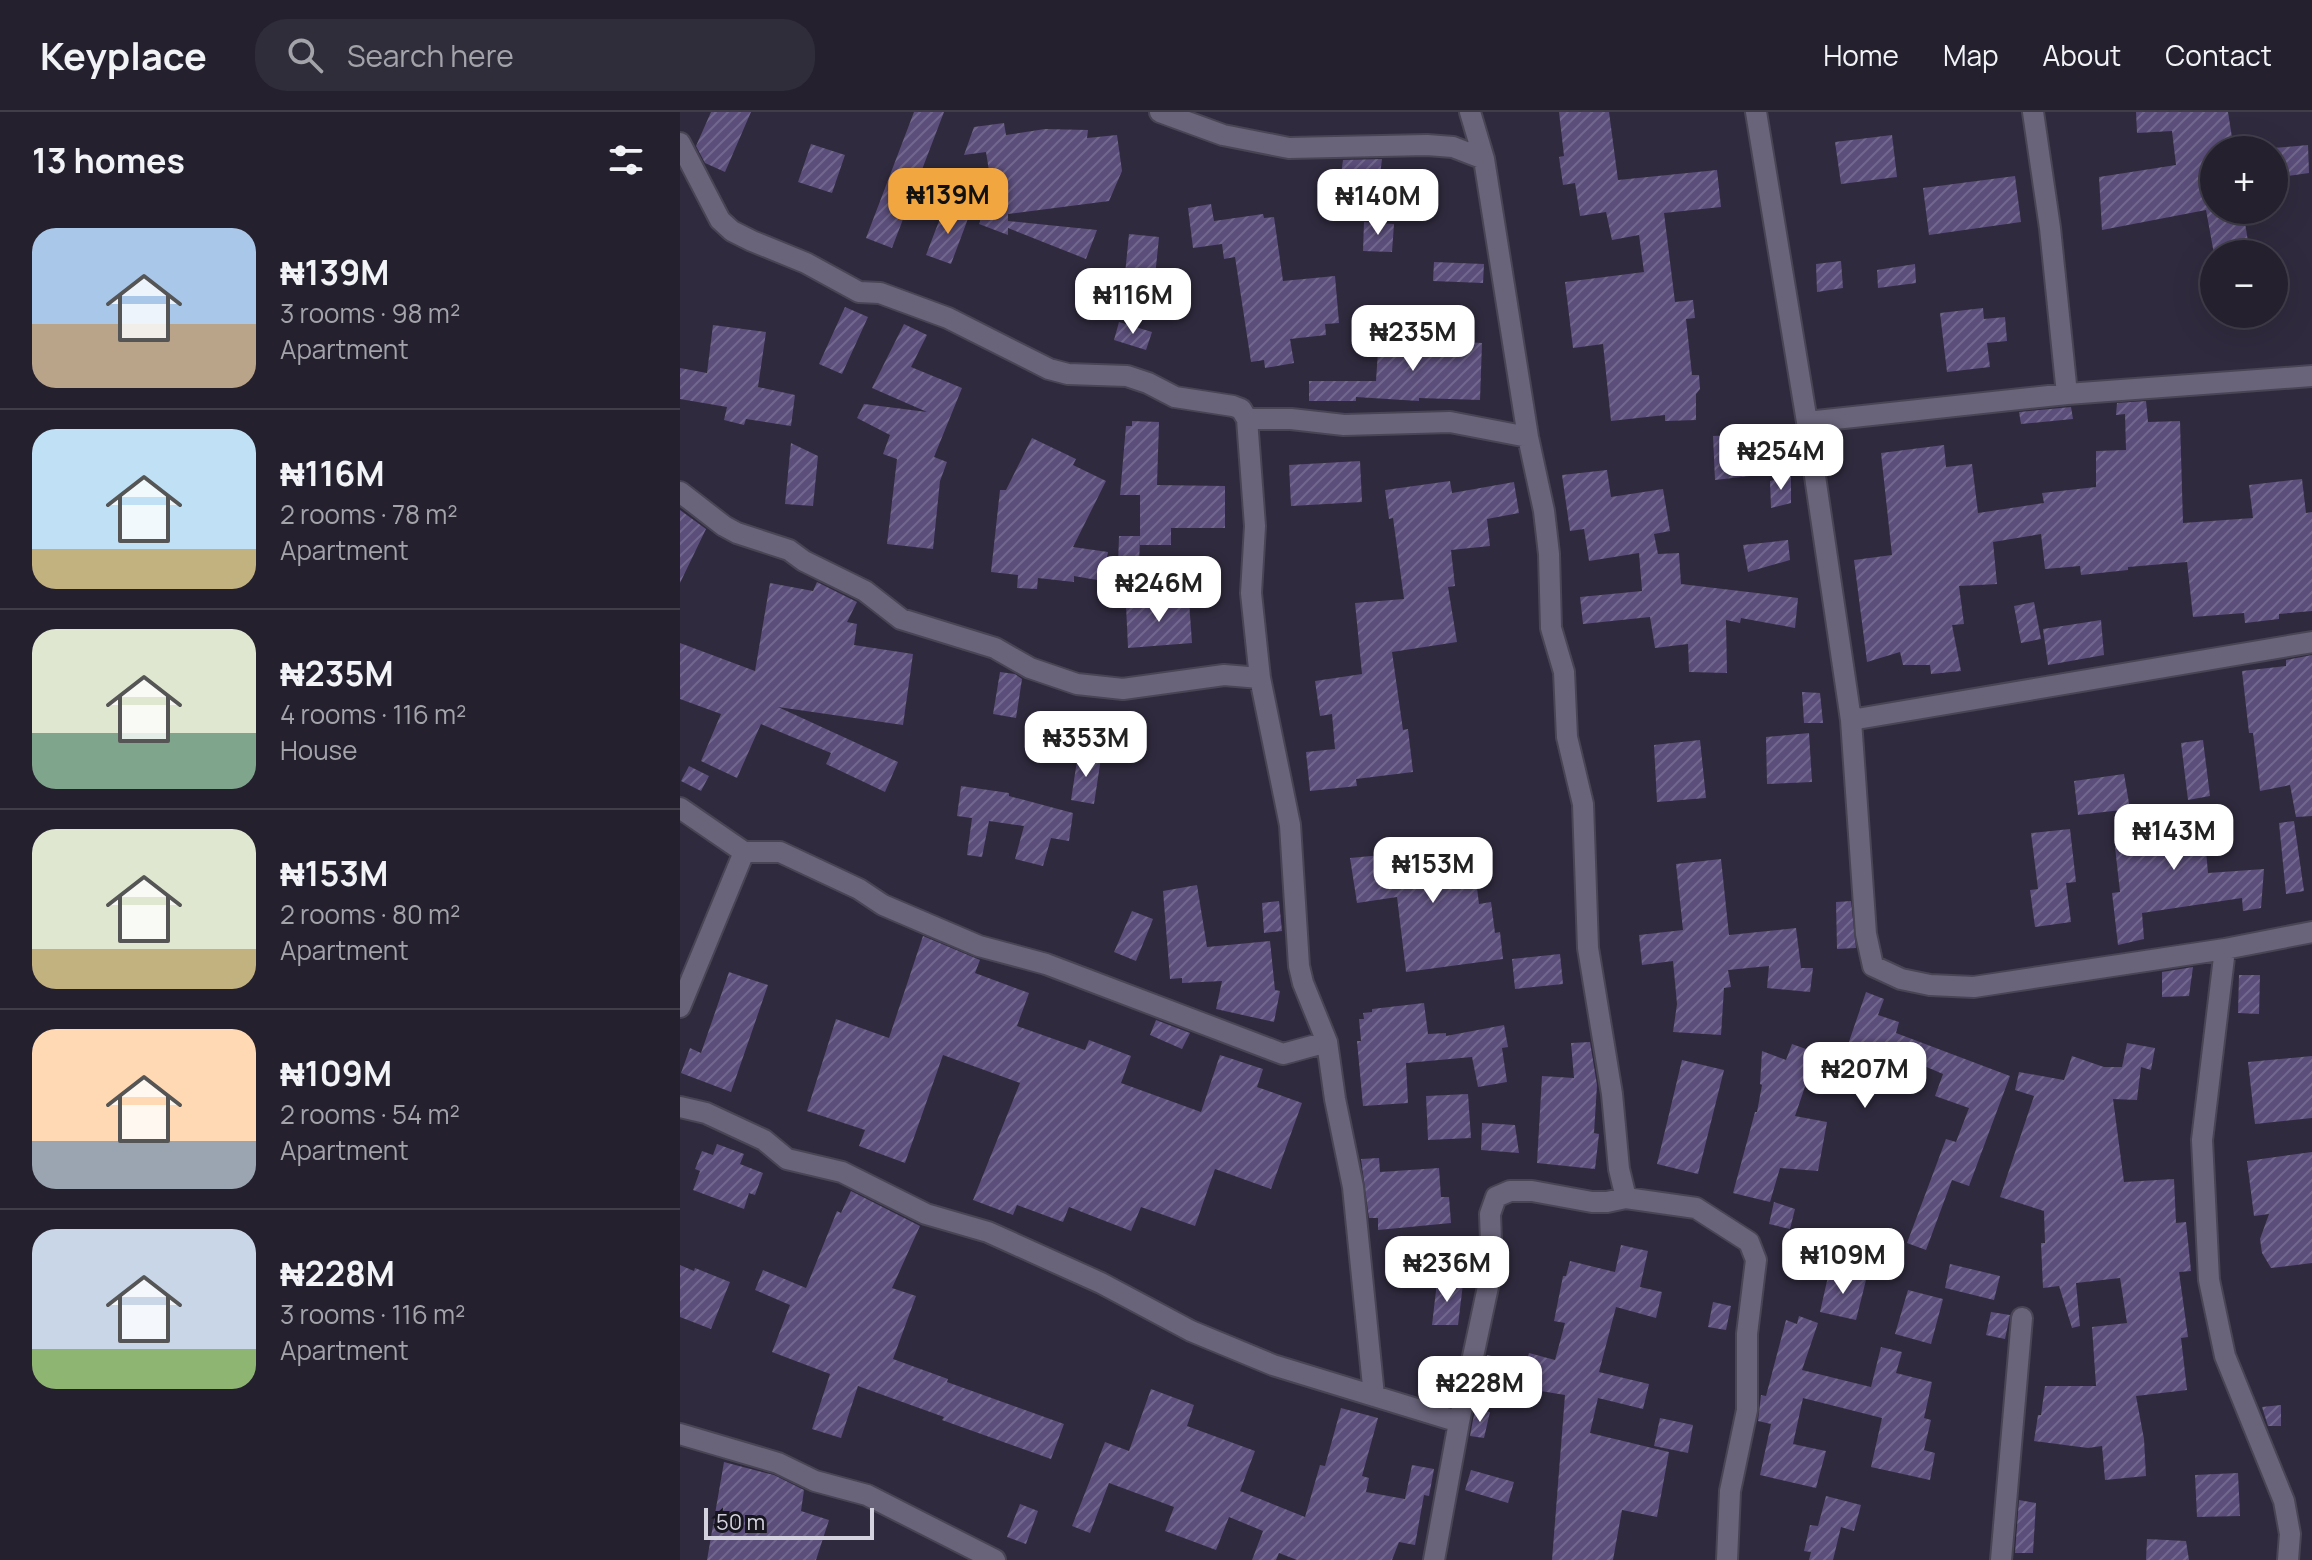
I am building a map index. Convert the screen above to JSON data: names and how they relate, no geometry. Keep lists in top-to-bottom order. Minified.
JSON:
{"scale_bar":"50 m","page":{"header":"Keyplace","search":"Search here","nav":["Home","Map","About","Contact"],"heading":"13 homes","map_buttons":["+","−"],"price":["₦139M","₦140M","₦116M","₦235M","₦254M","₦246M","₦353M","₦143M","₦153M","₦207M","₦109M","₦236M","₦228M"],"list":[{"name":"₦139M","note":"3 rooms · 98 m² · Apartment"},{"name":"₦116M","note":"2 rooms · 78 m² · Apartment"},{"name":"₦235M","note":"4 rooms · 116 m² · House"},{"name":"₦153M","note":"2 rooms · 80 m² · Apartment"},{"name":"₦109M","note":"2 rooms · 54 m² · Apartment"},{"name":"₦228M","note":"3 rooms · 116 m² · Apartment"}],"scale":"50 m"}}
